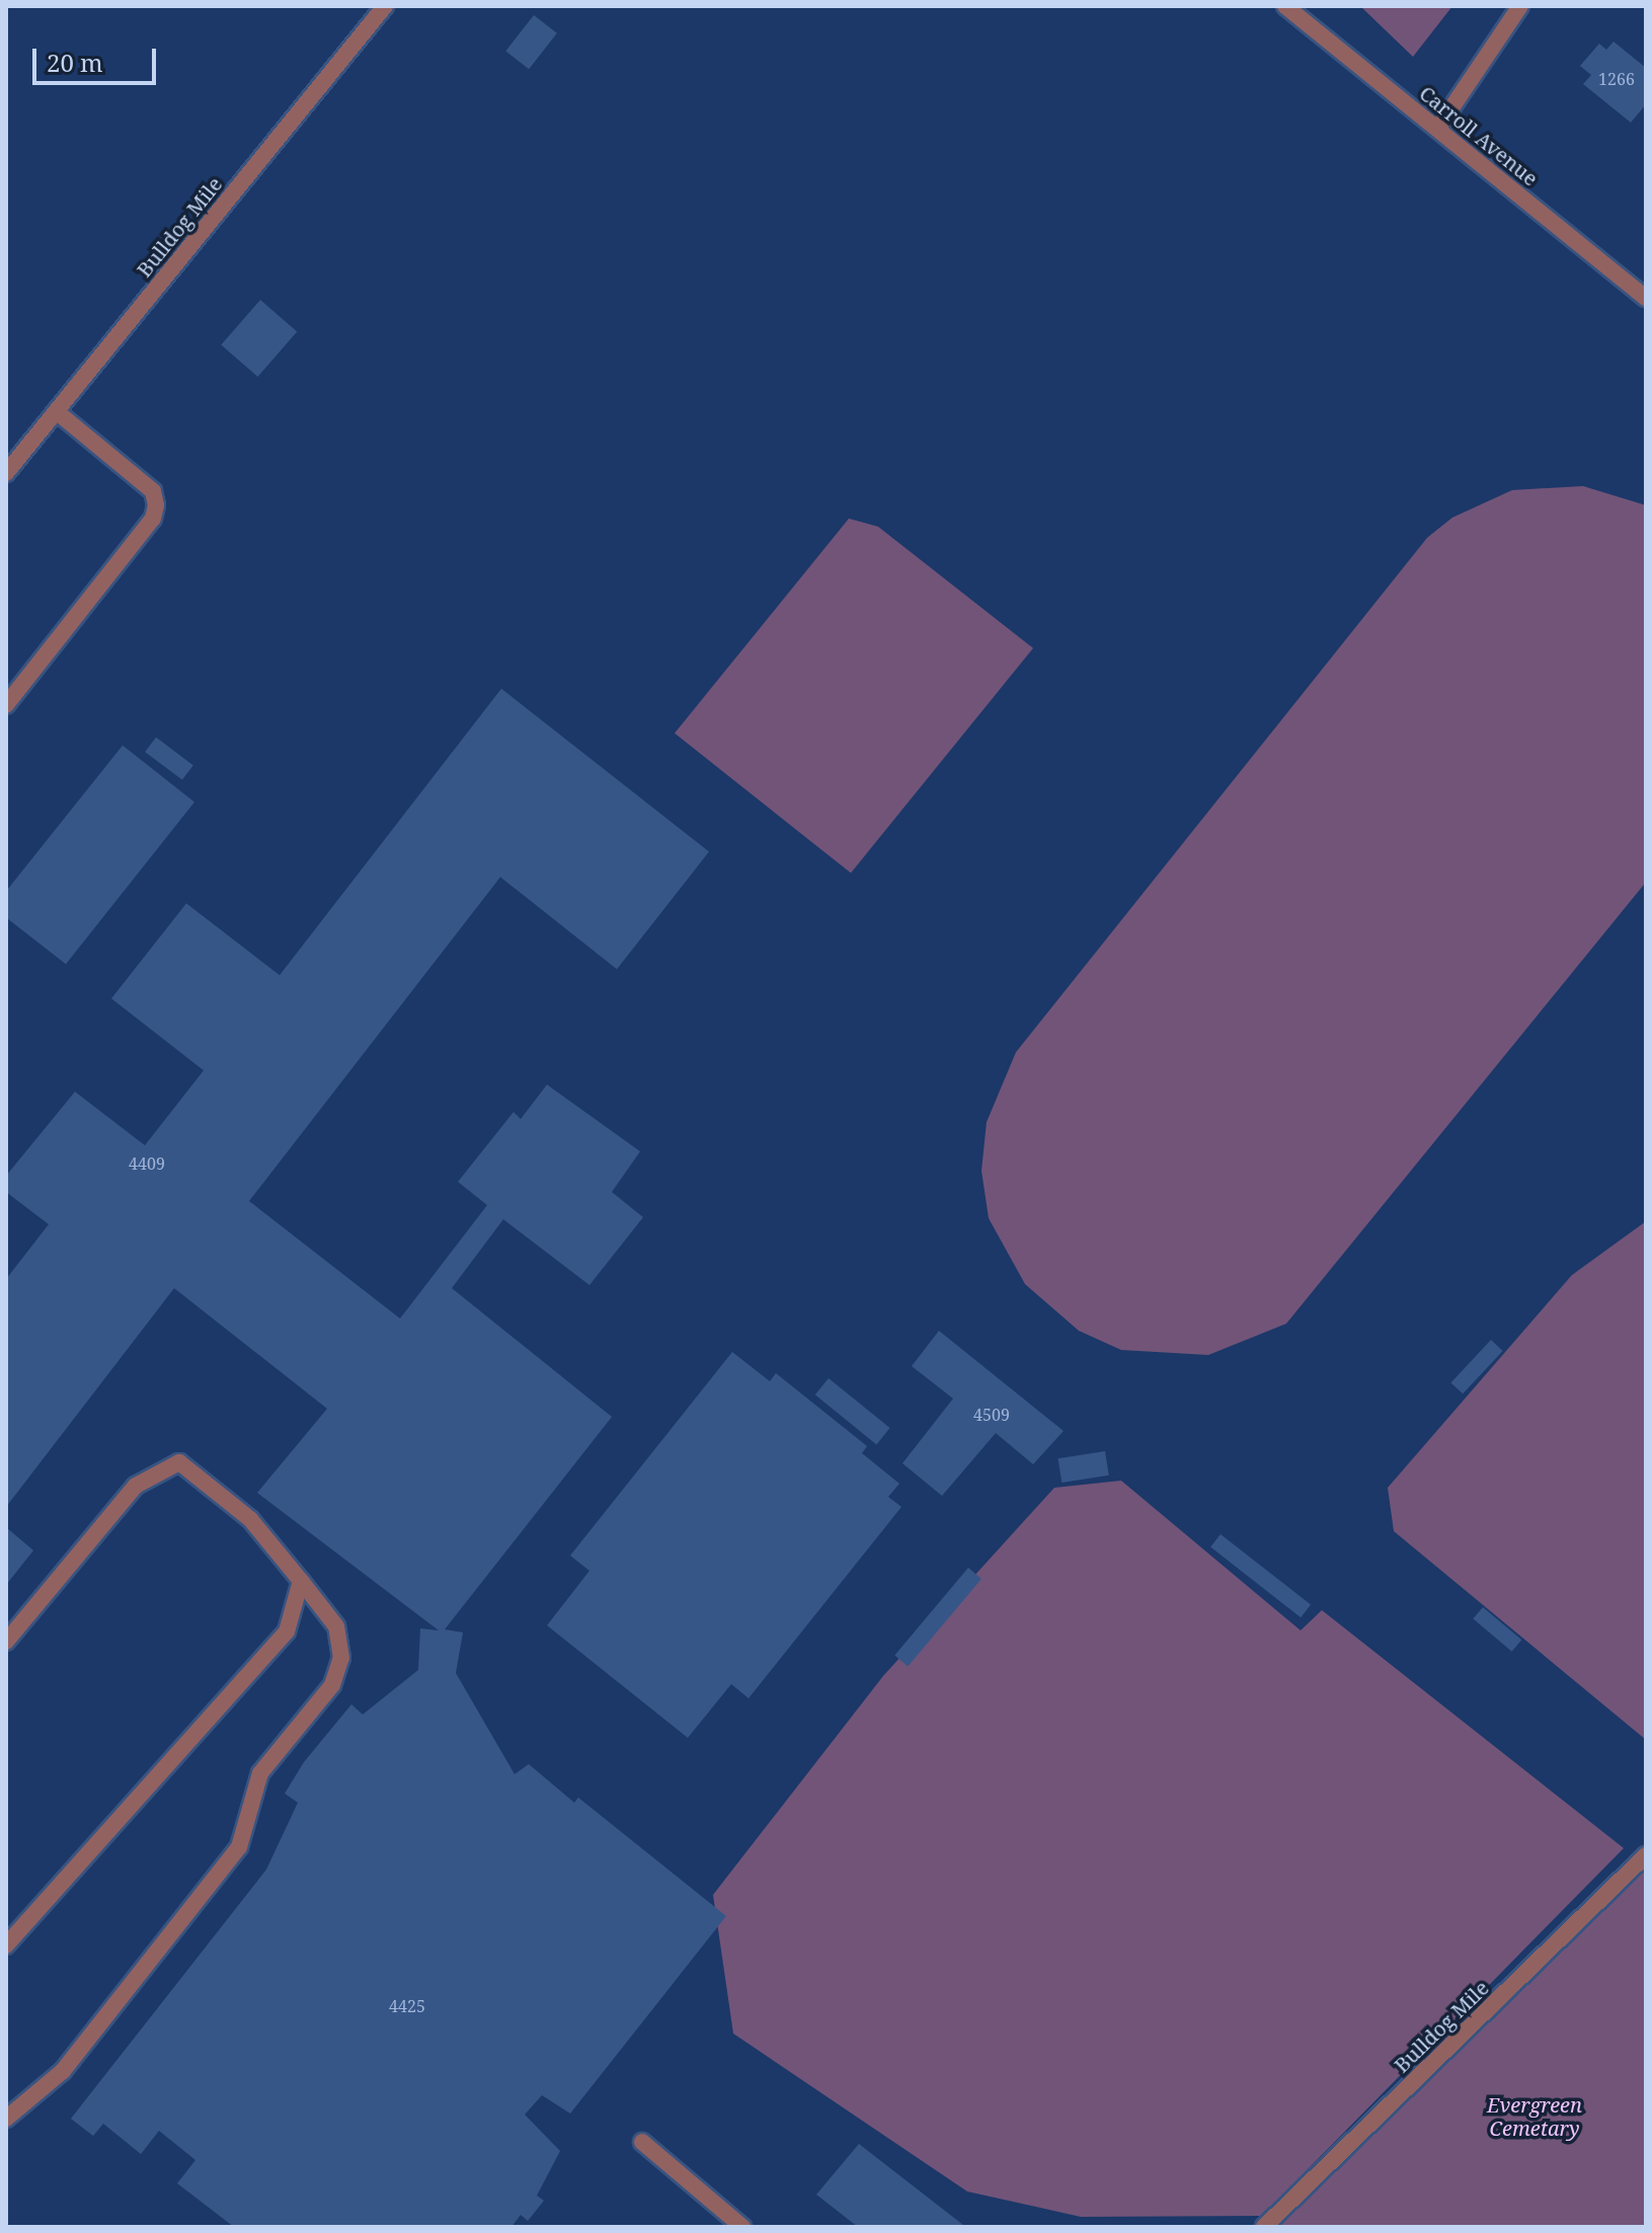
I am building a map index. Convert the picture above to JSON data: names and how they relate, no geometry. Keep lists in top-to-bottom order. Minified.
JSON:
{"streets":{"street":["Carroll Avenue","Bulldog Mile"]},"parks":["Evergreen Cemetary"],"house_numbers":["1266","4409","4509","4425"],"scale_bar":"20 m"}
